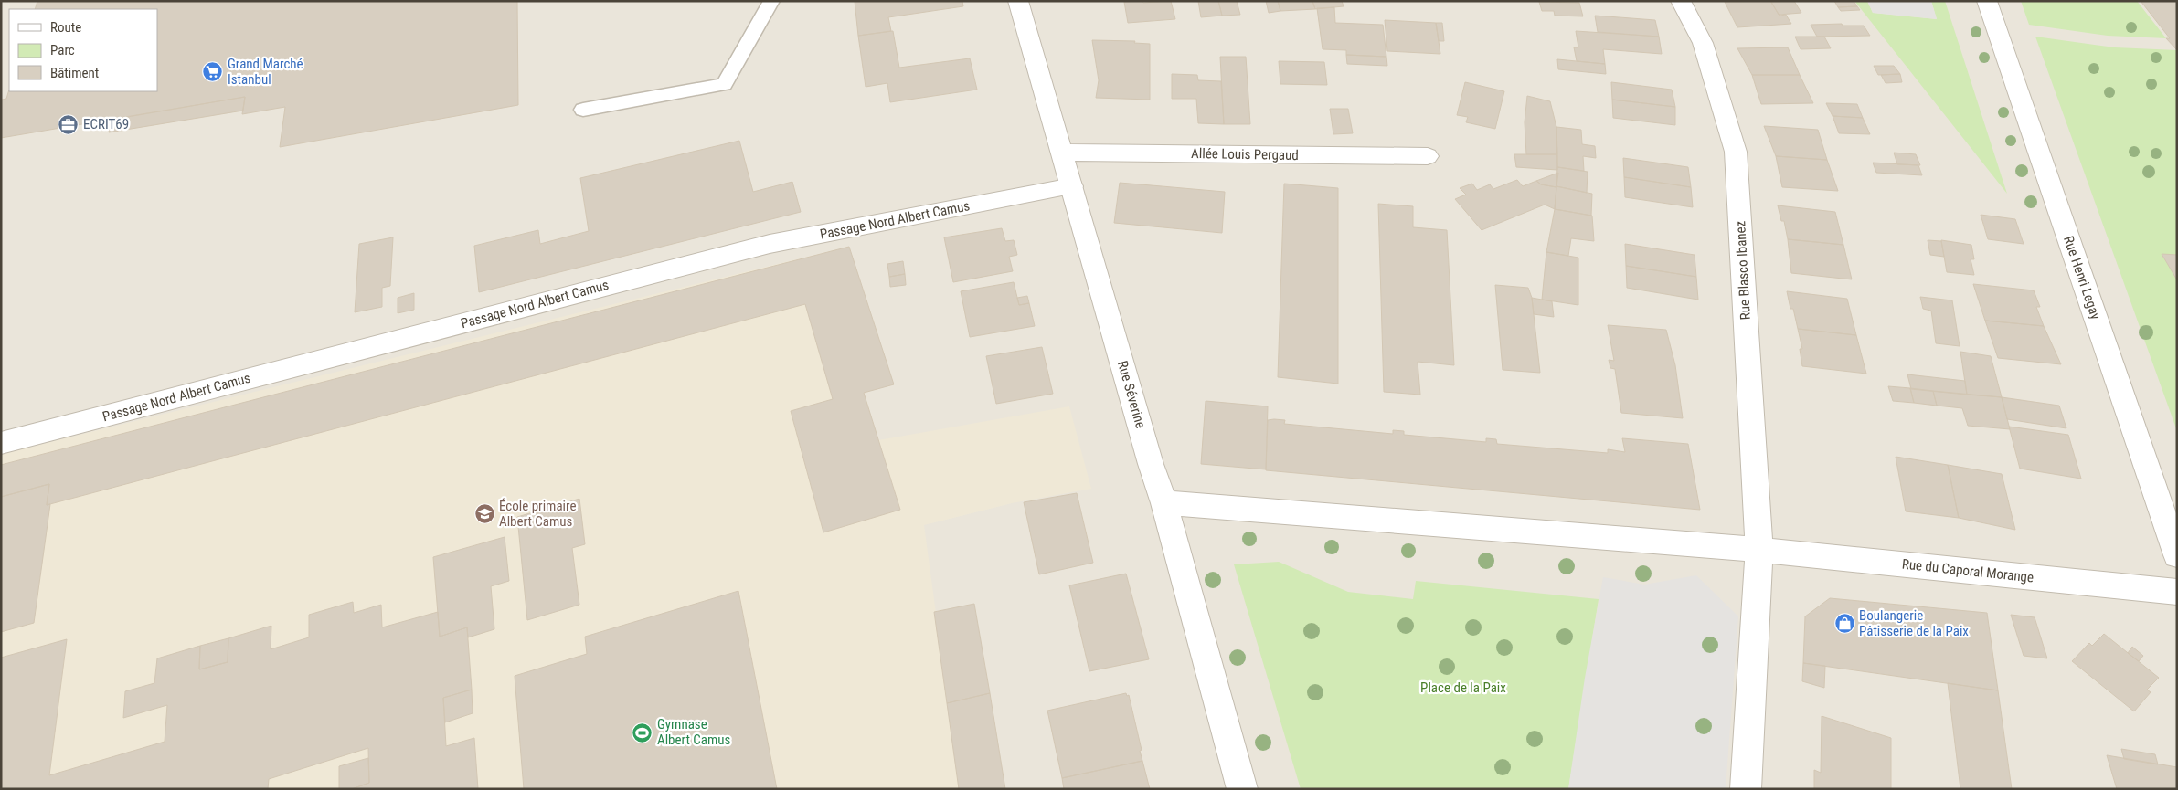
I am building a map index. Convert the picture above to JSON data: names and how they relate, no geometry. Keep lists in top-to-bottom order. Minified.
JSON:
{"streets":{"street":["Allée Louis Pergaud","Passage Nord Albert Camus","Rue Blasco Ibanez","Rue Henri Legay","Rue Séverine","Rue du Caporal Morange"]},"crossings":[["Allée Louis Pergaud","Rue Séverine"],["Passage Nord Albert Camus","Rue Séverine"],["Rue Blasco Ibanez","Rue du Caporal Morange"]],"parks":["Place de la Paix"],"places":{"supermarket":["Grand Marché Istanbul"],"office":["ECRIT69"],"school or university":["École primaire Albert Camus"],"shop":["Boulangerie Pâtisserie de la Paix"],"sports":["Gymnase Albert Camus"]},"legend":["Route","Parc","Bâtiment"]}
